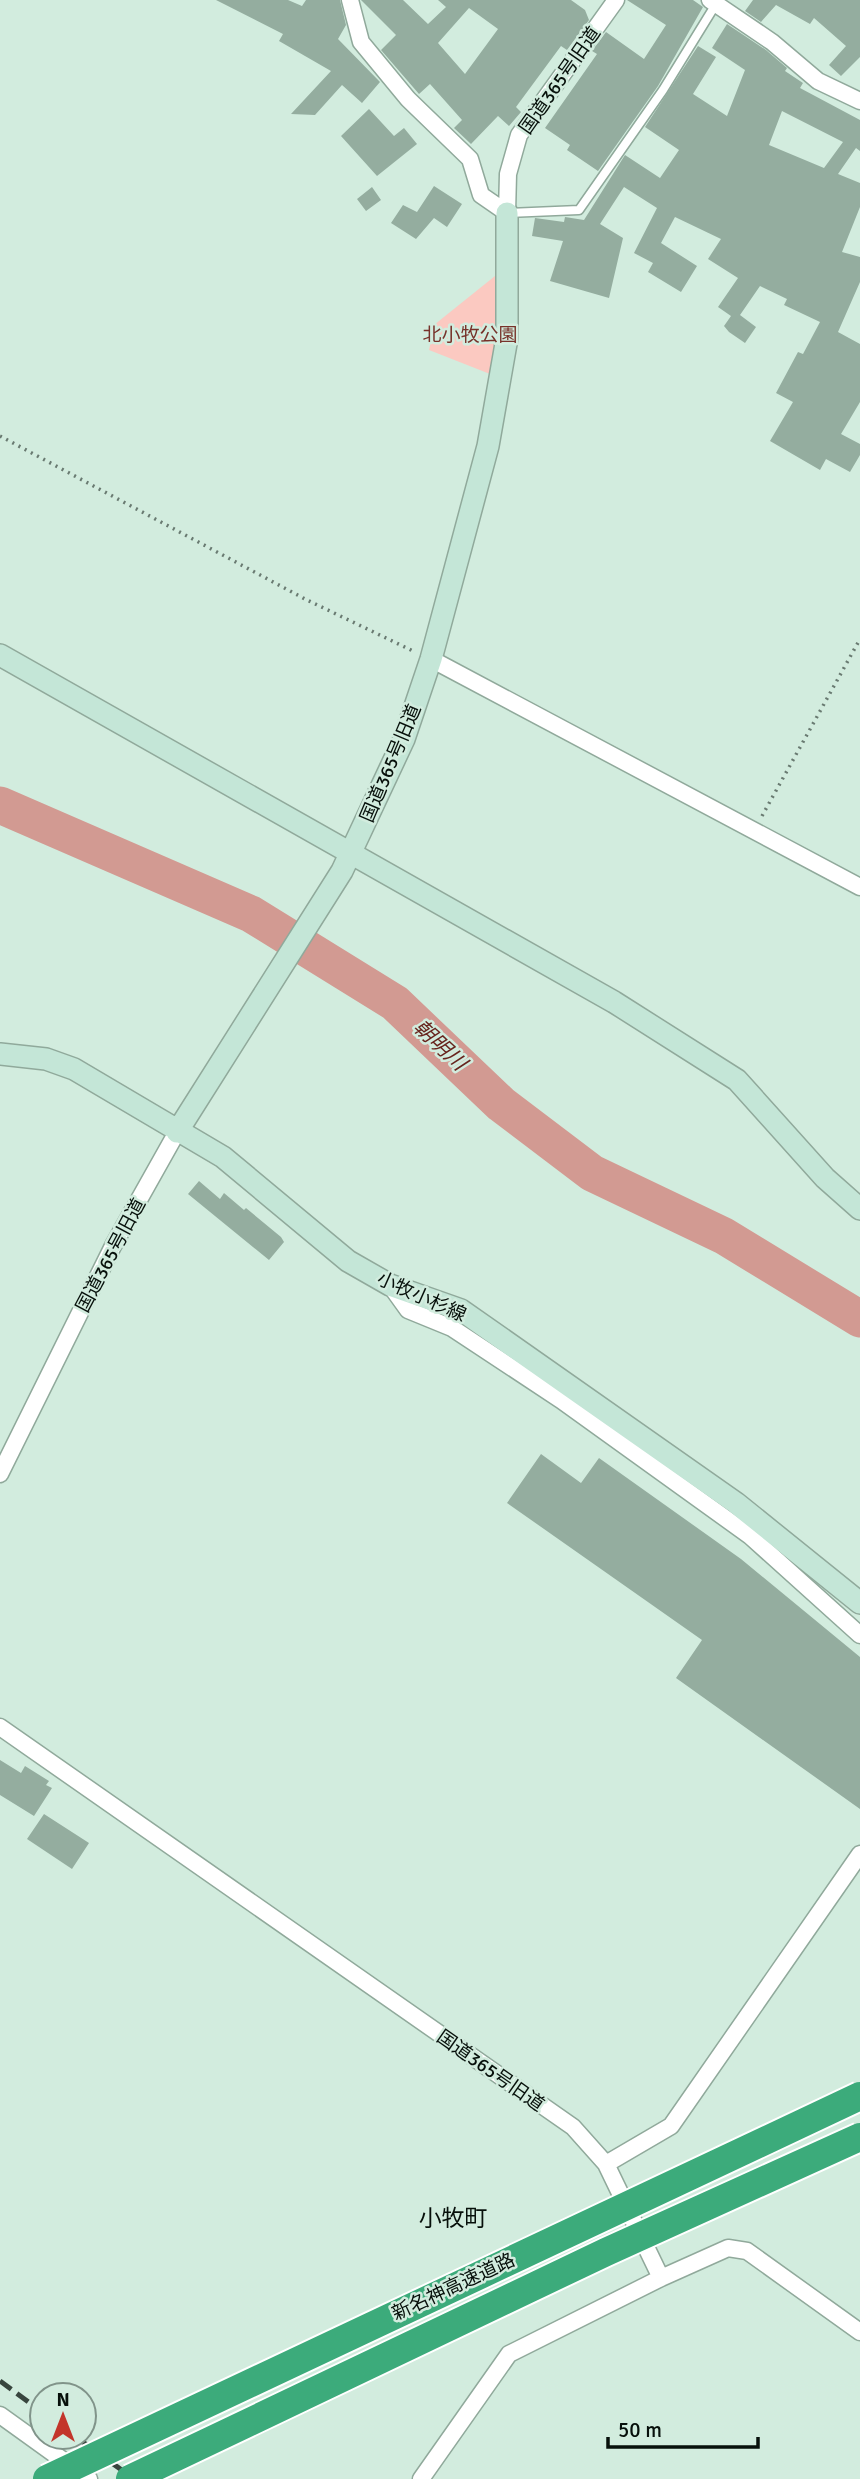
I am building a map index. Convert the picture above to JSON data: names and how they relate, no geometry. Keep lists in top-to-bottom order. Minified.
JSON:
{"streets":{"highway":["新名神高速道路"],"street":["国道365号旧道","小牧小杉線"]},"crossings":[["国道365号旧道","小牧小杉線"]],"districts":["小牧町"],"water":["朝明川"],"parks":["北小牧公園"],"scale_bar":"50 m","north":"top"}
